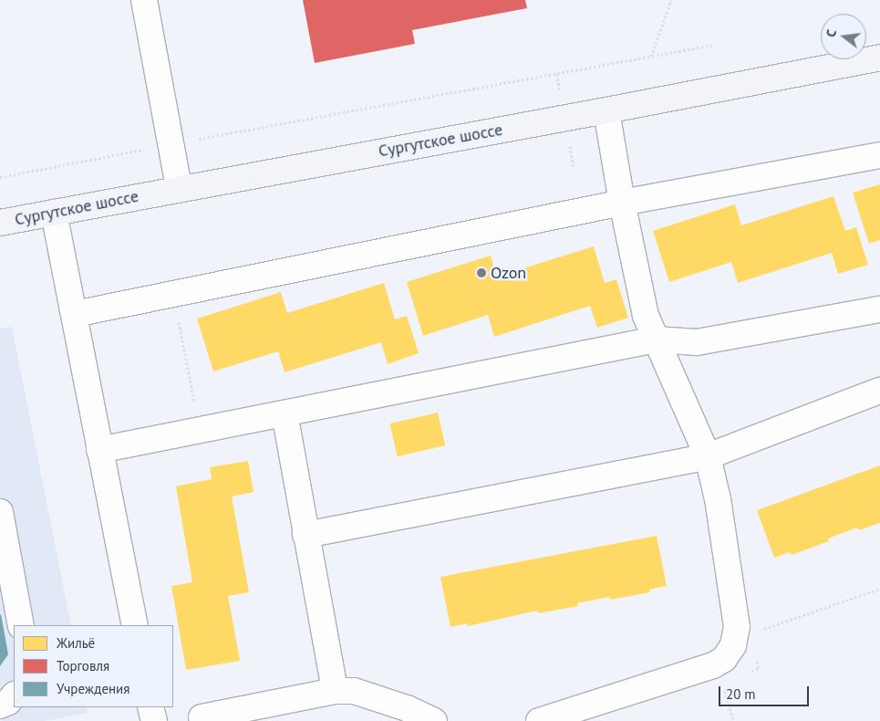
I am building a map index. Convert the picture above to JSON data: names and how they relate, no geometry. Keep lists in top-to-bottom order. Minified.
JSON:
{"streets":{"main road":["Сургутское шоссе"]},"places":["Ozon"],"legend":["Жильё","Торговля","Учреждения"],"scale_bar":"20 m","north":"left"}
